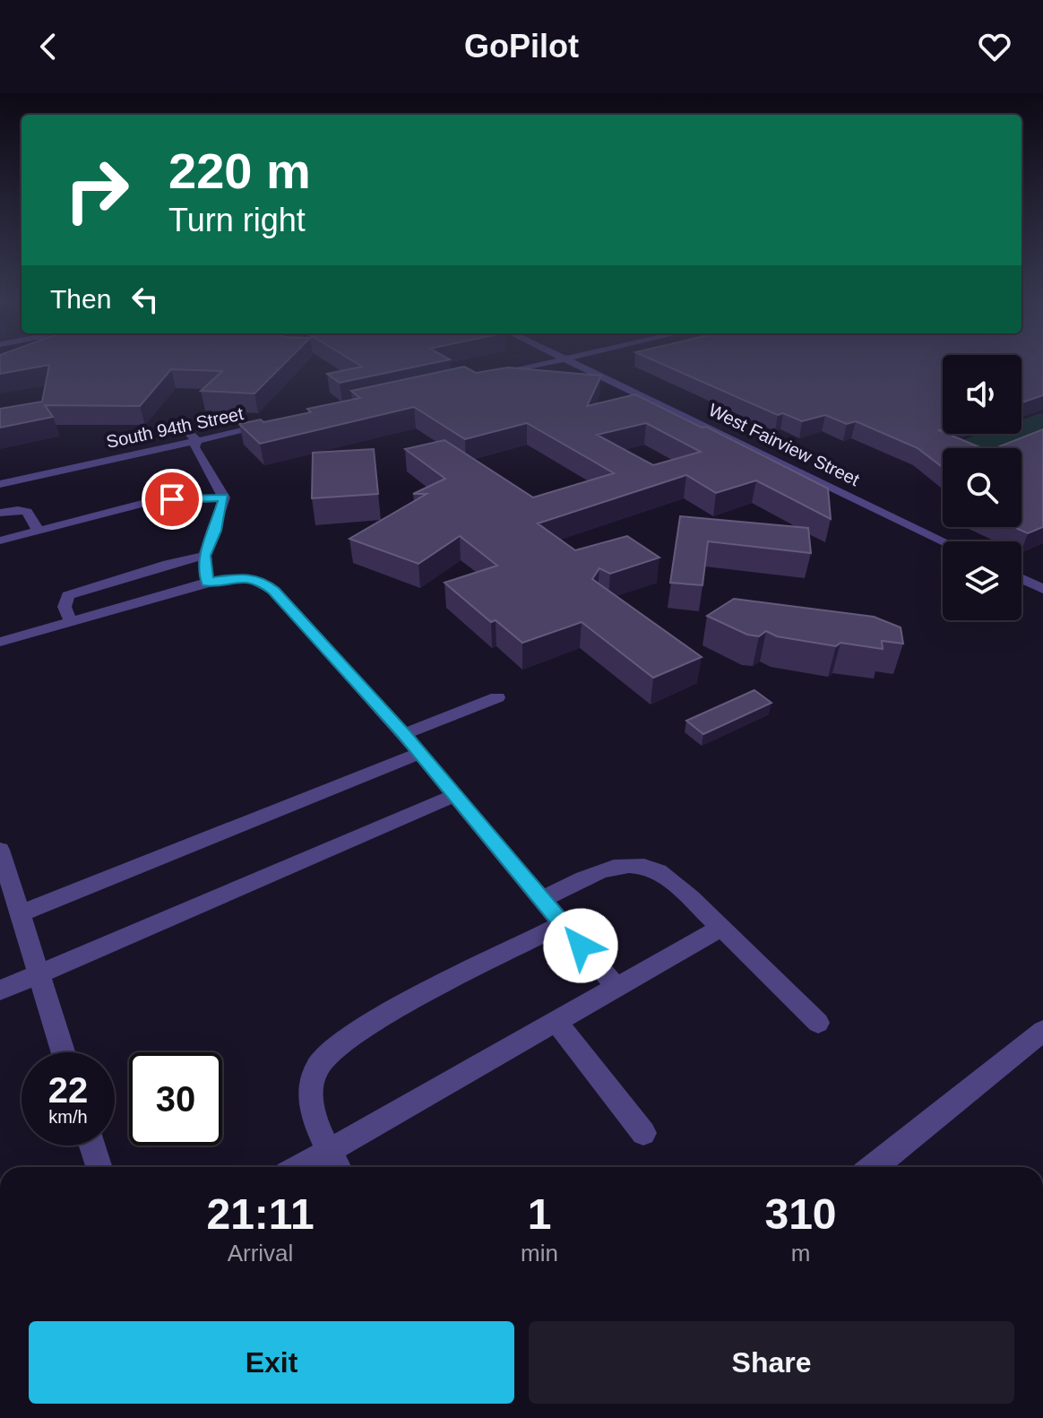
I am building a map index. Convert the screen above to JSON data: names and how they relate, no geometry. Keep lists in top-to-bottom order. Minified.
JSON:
{"streets":{"street":["South 94th Street","West Fairview Street"]},"page":{"header":"GoPilot","turn":["220 m","Turn right"],"then":"Then","speed":"22 km/h","limit":"30","eta":["21:11","Arrival","1","min","310","m"],"buttons":["Exit","Share"]}}
